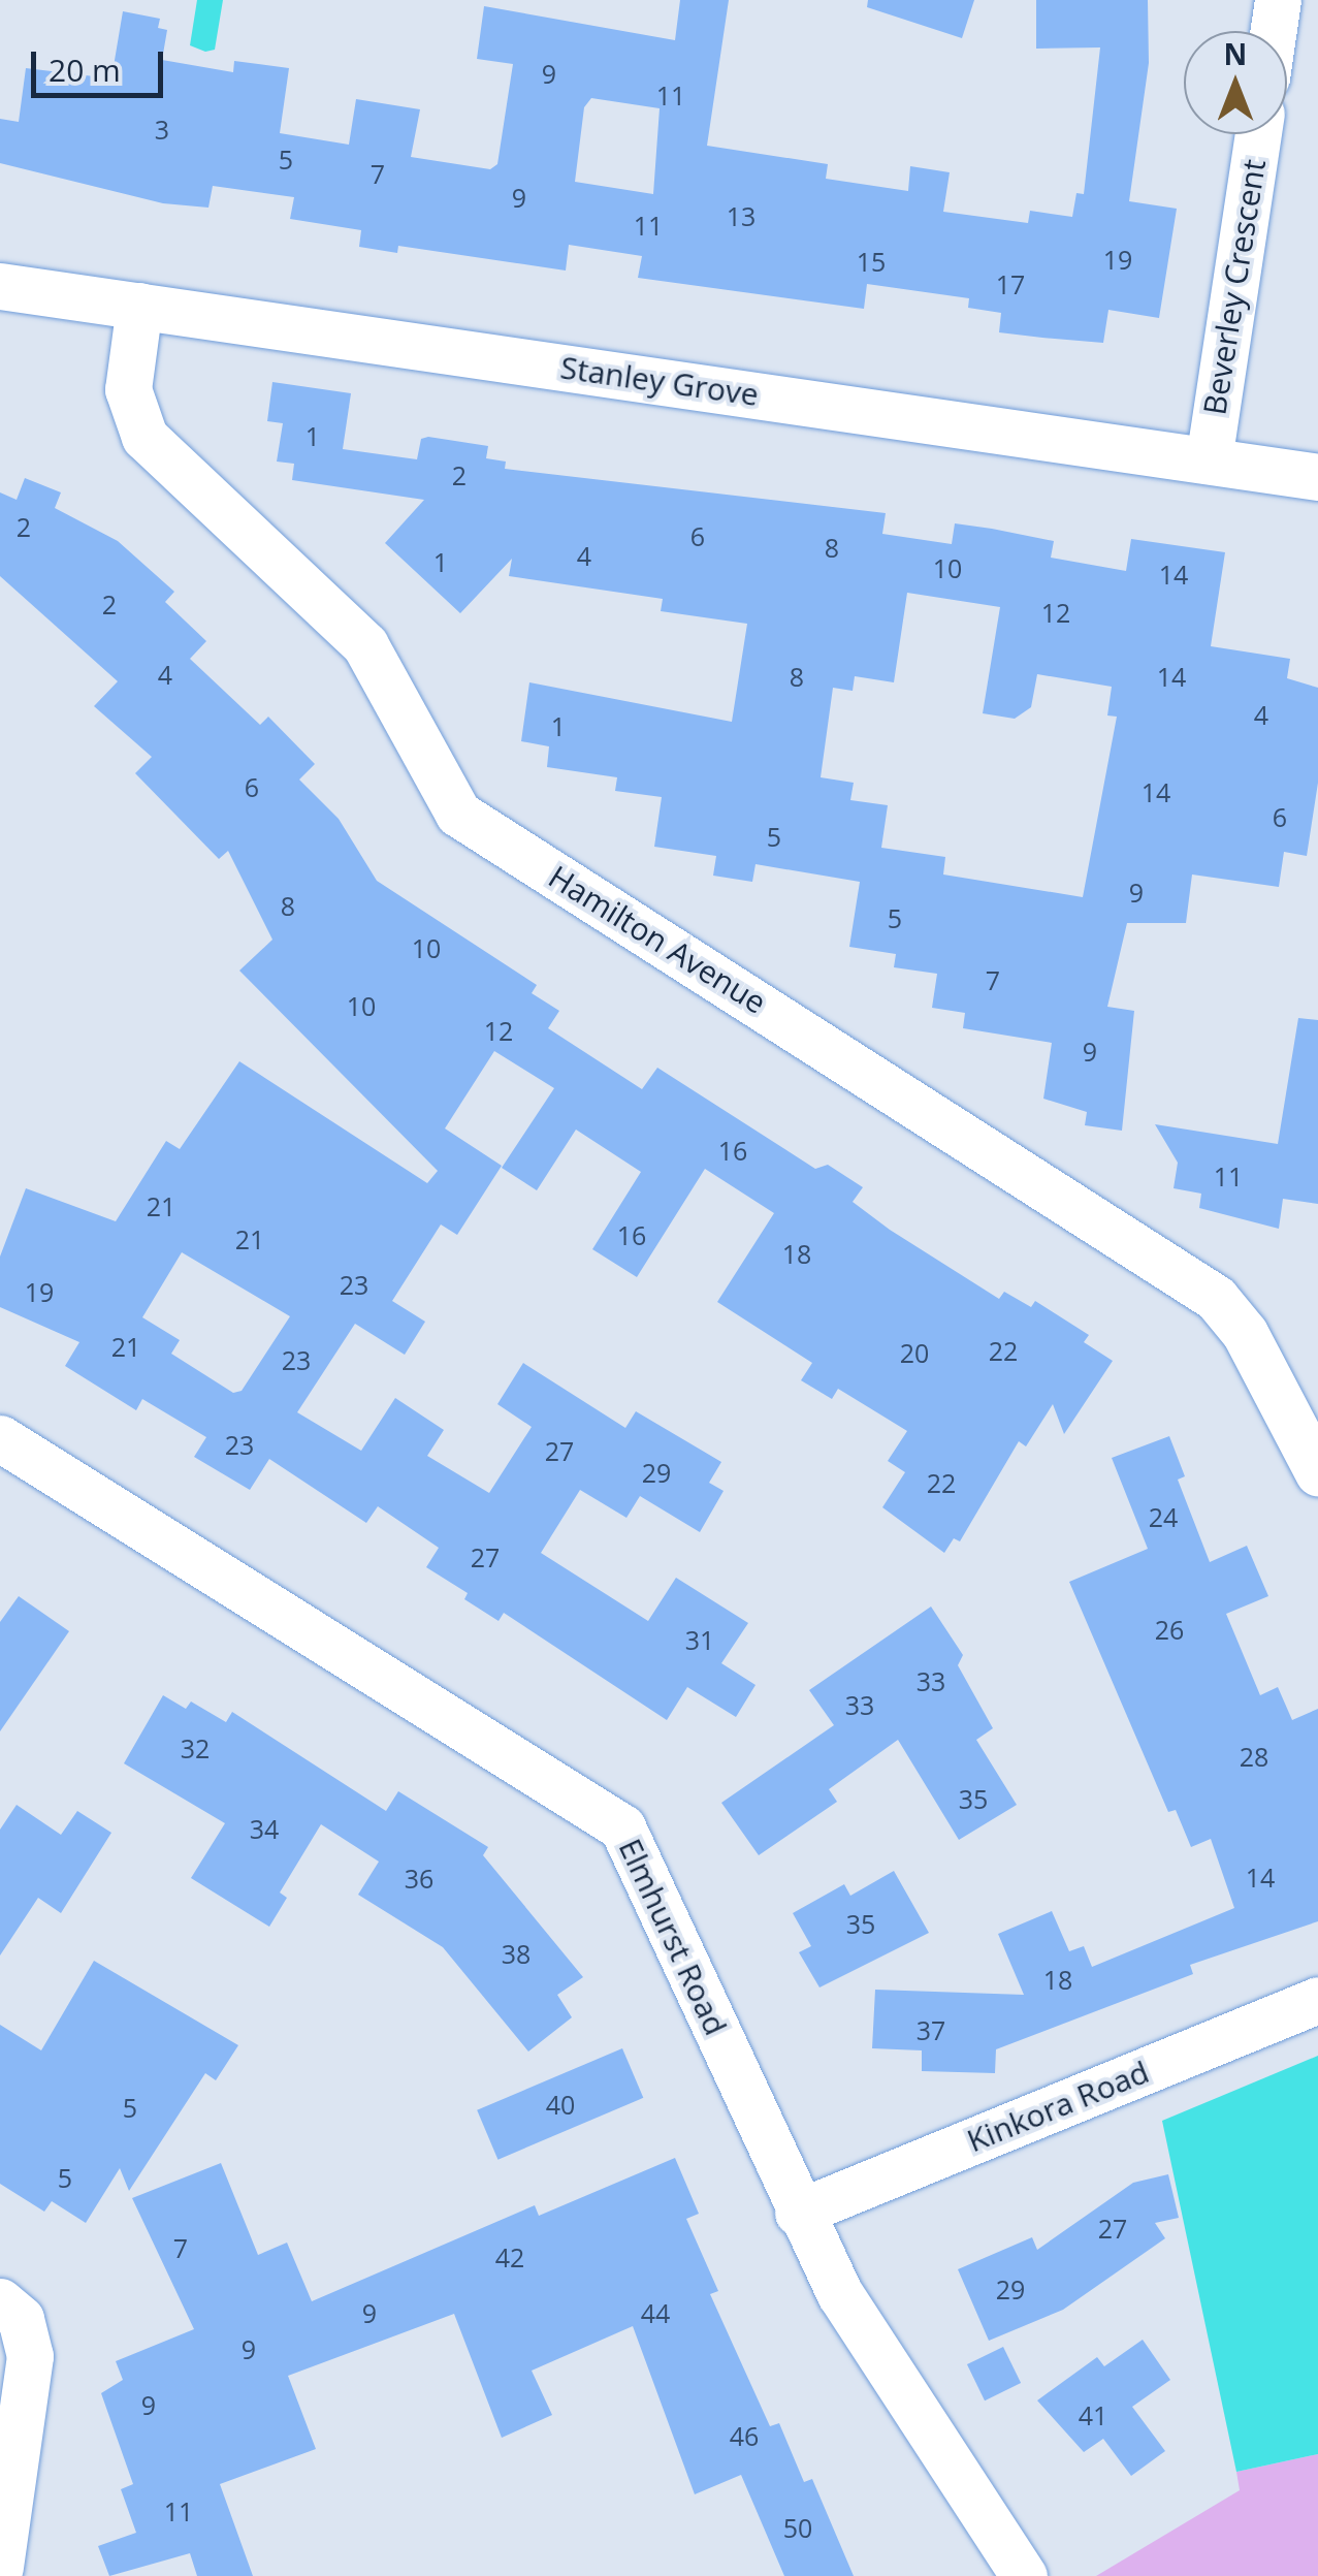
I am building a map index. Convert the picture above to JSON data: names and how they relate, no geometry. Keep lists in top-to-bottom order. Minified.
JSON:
{"streets":{"street":["Beverley Crescent","Stanley Grove","Hamilton Avenue","Elmhurst Road","Kinkora Road"]},"crossings":[["Beverley Crescent","Stanley Grove"],["Stanley Grove","Hamilton Avenue"],["Elmhurst Road","Kinkora Road"]],"house_numbers":["9","11","3","5","7","9","13","11","19","15","17","1","2","2","6","8","4","1","10","14","2","12","4","8","14","4","1","6","14","6","5","9","8","5","10","7","10","12","9","16","11","21","16","21","18","23","19","21","22","20","23","23","27","29","22","24","27","26","31","33","33","32","28","35","34","14","36","35","38","18","37","40","5","5","27","7","42","29","9","44","9","9","41","46","11","50"],"scale_bar":"20 m","north":"top"}
